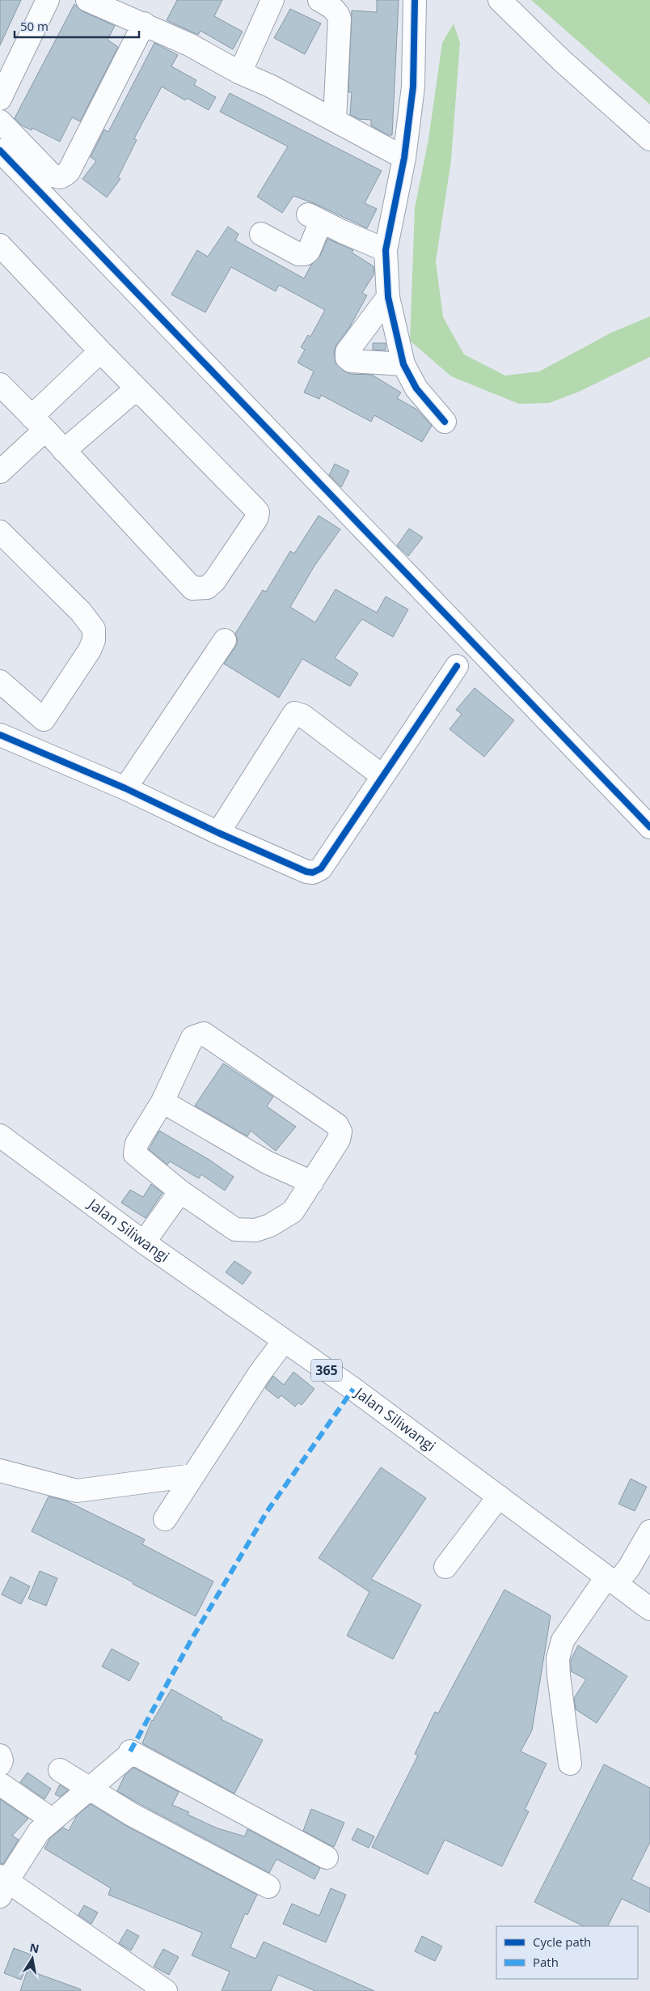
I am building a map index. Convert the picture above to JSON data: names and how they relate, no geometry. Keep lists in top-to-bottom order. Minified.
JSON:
{"streets":{"street":["Jalan Siliwangi","365"]},"legend":["Cycle path","Path"],"scale_bar":"50 m","north":"top"}
